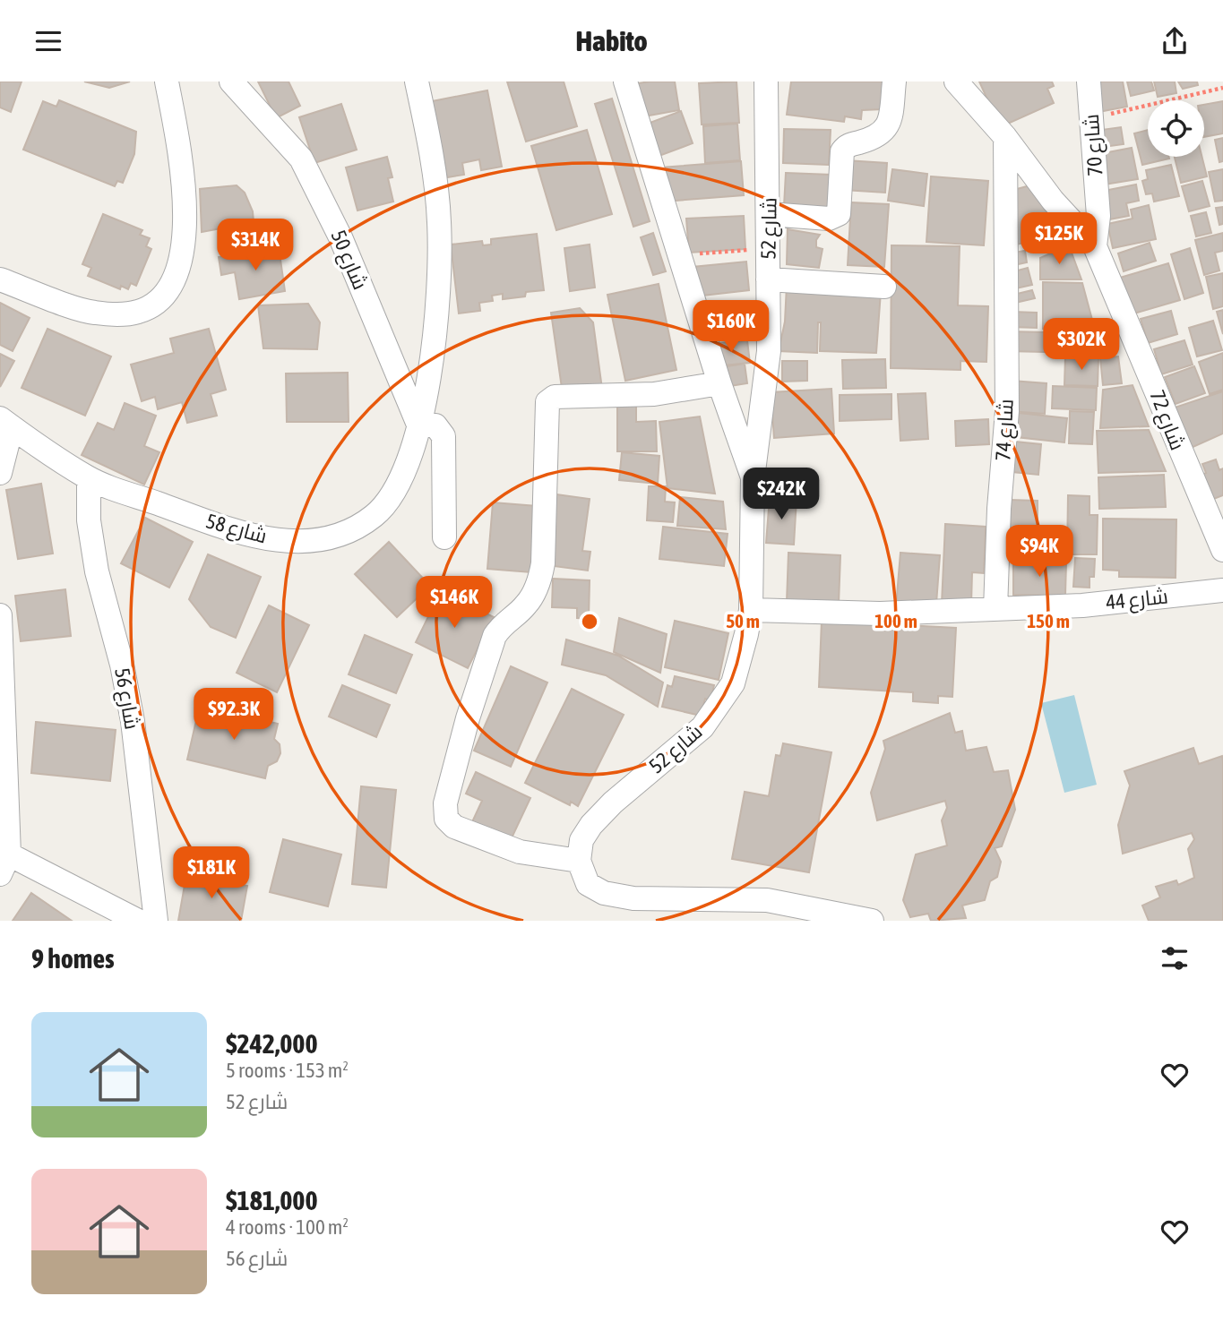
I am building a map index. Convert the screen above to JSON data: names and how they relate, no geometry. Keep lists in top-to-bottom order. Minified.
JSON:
{"streets":{"street":["شارع 70","شارع 52","شارع 50","شارع 72","شارع 74","شارع 58","شارع 44","شارع 56"]},"crossings":[["شارع 70","شارع 72"],["شارع 52","شارع 44"],["شارع 50","شارع 58"],["شارع 72","شارع 74"],["شارع 74","شارع 44"],["شارع 58","شارع 56"]],"page":{"header":"Habito","price":["$125K","$314K","$160K","$302K","$242K","$94K","$146K","$92.3K","$181K"],"heading":"9 homes","list":[{"name":"$242,000","note":"5 rooms · 153 m² · شارع 52"},{"name":"$181,000","note":"4 rooms · 100 m² · شارع 56"}]},"rings":["50 m","100 m","150 m"]}
